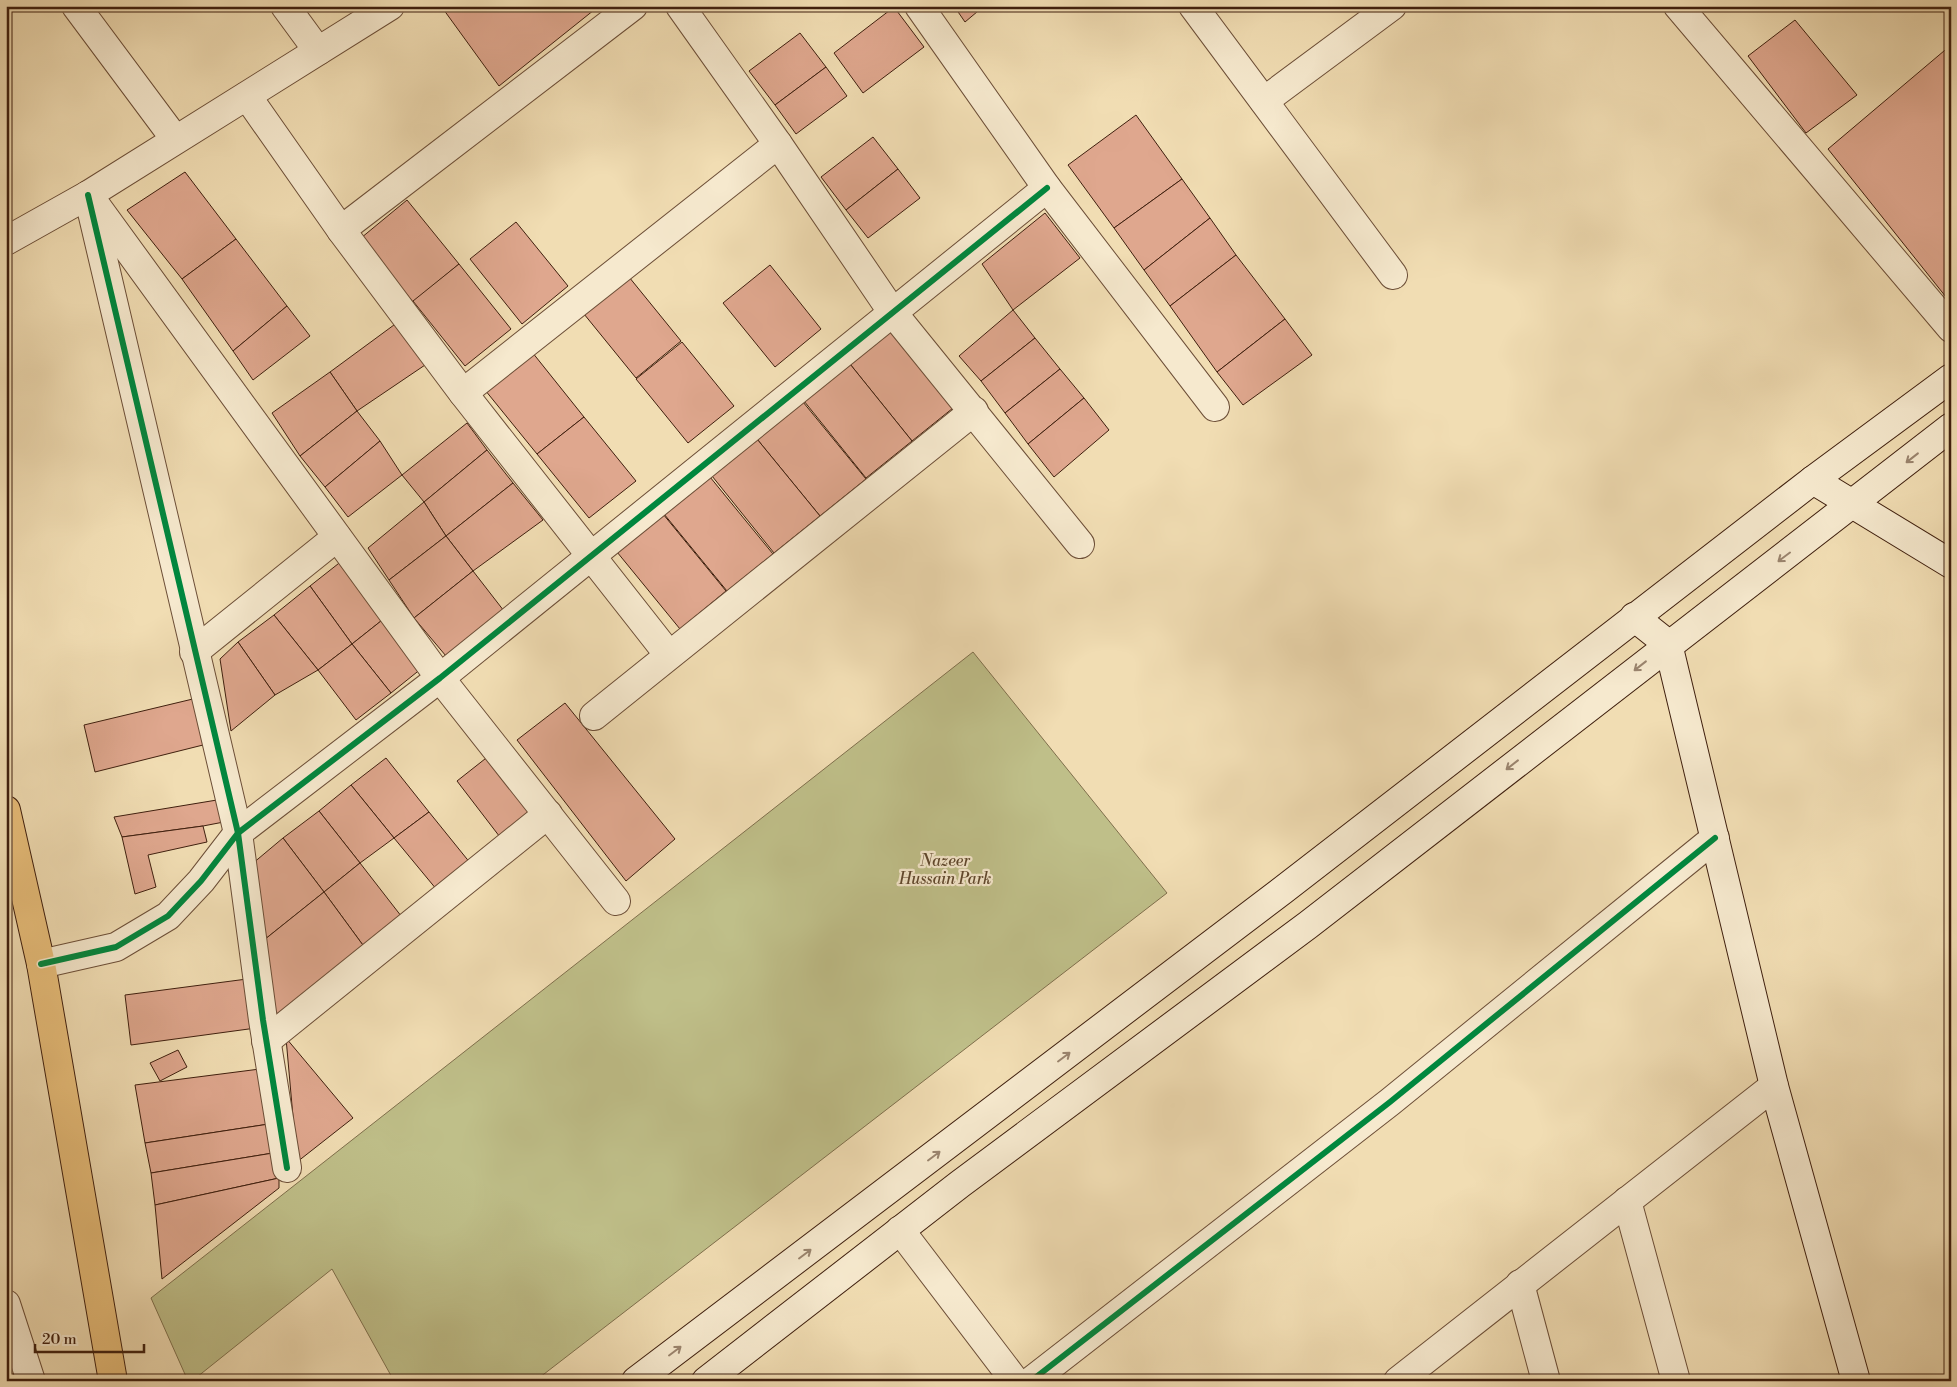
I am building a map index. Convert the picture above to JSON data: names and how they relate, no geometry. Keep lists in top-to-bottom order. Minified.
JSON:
{"parks":["Nazeer Hussain Park"],"scale_bar":"20 m"}
